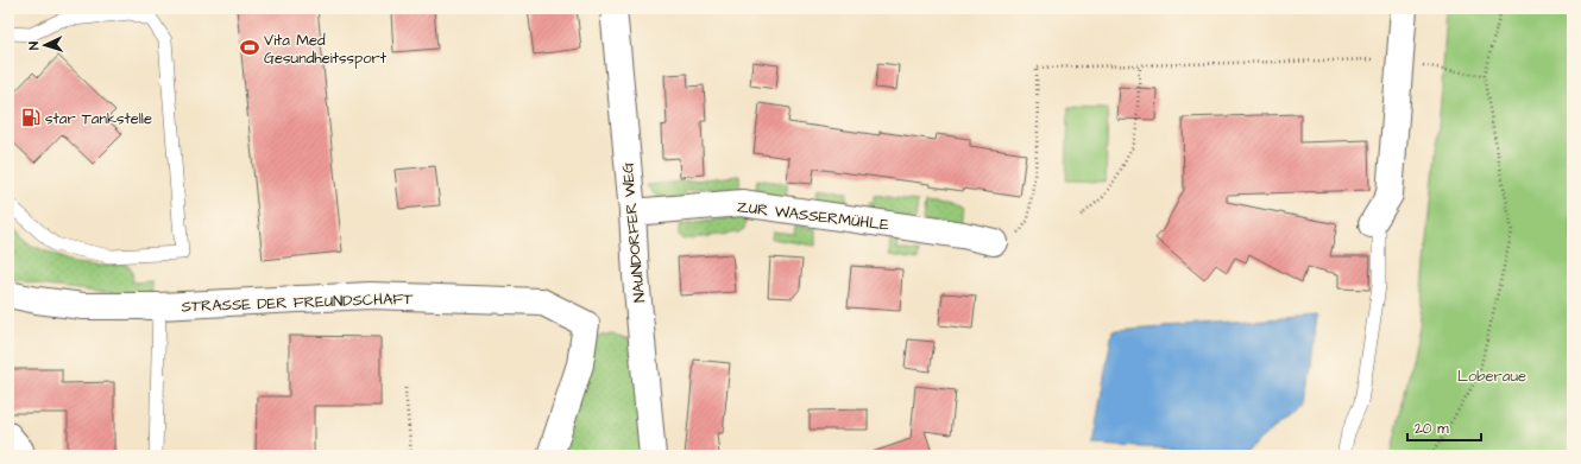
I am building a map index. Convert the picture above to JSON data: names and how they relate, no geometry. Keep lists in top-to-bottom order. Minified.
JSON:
{"streets":{"street":["ZUR WASSERMÜHLE","NAUNDORFER WEG","STRASSE DER FREUNDSCHAFT"]},"crossings":[["ZUR WASSERMÜHLE","NAUNDORFER WEG"]],"parks":["Loberaue"],"places":{"sports":["Vita Med Gesundheitssport"],"fuel station":["star Tankstelle"]},"scale_bar":"20 m","north":"left"}
